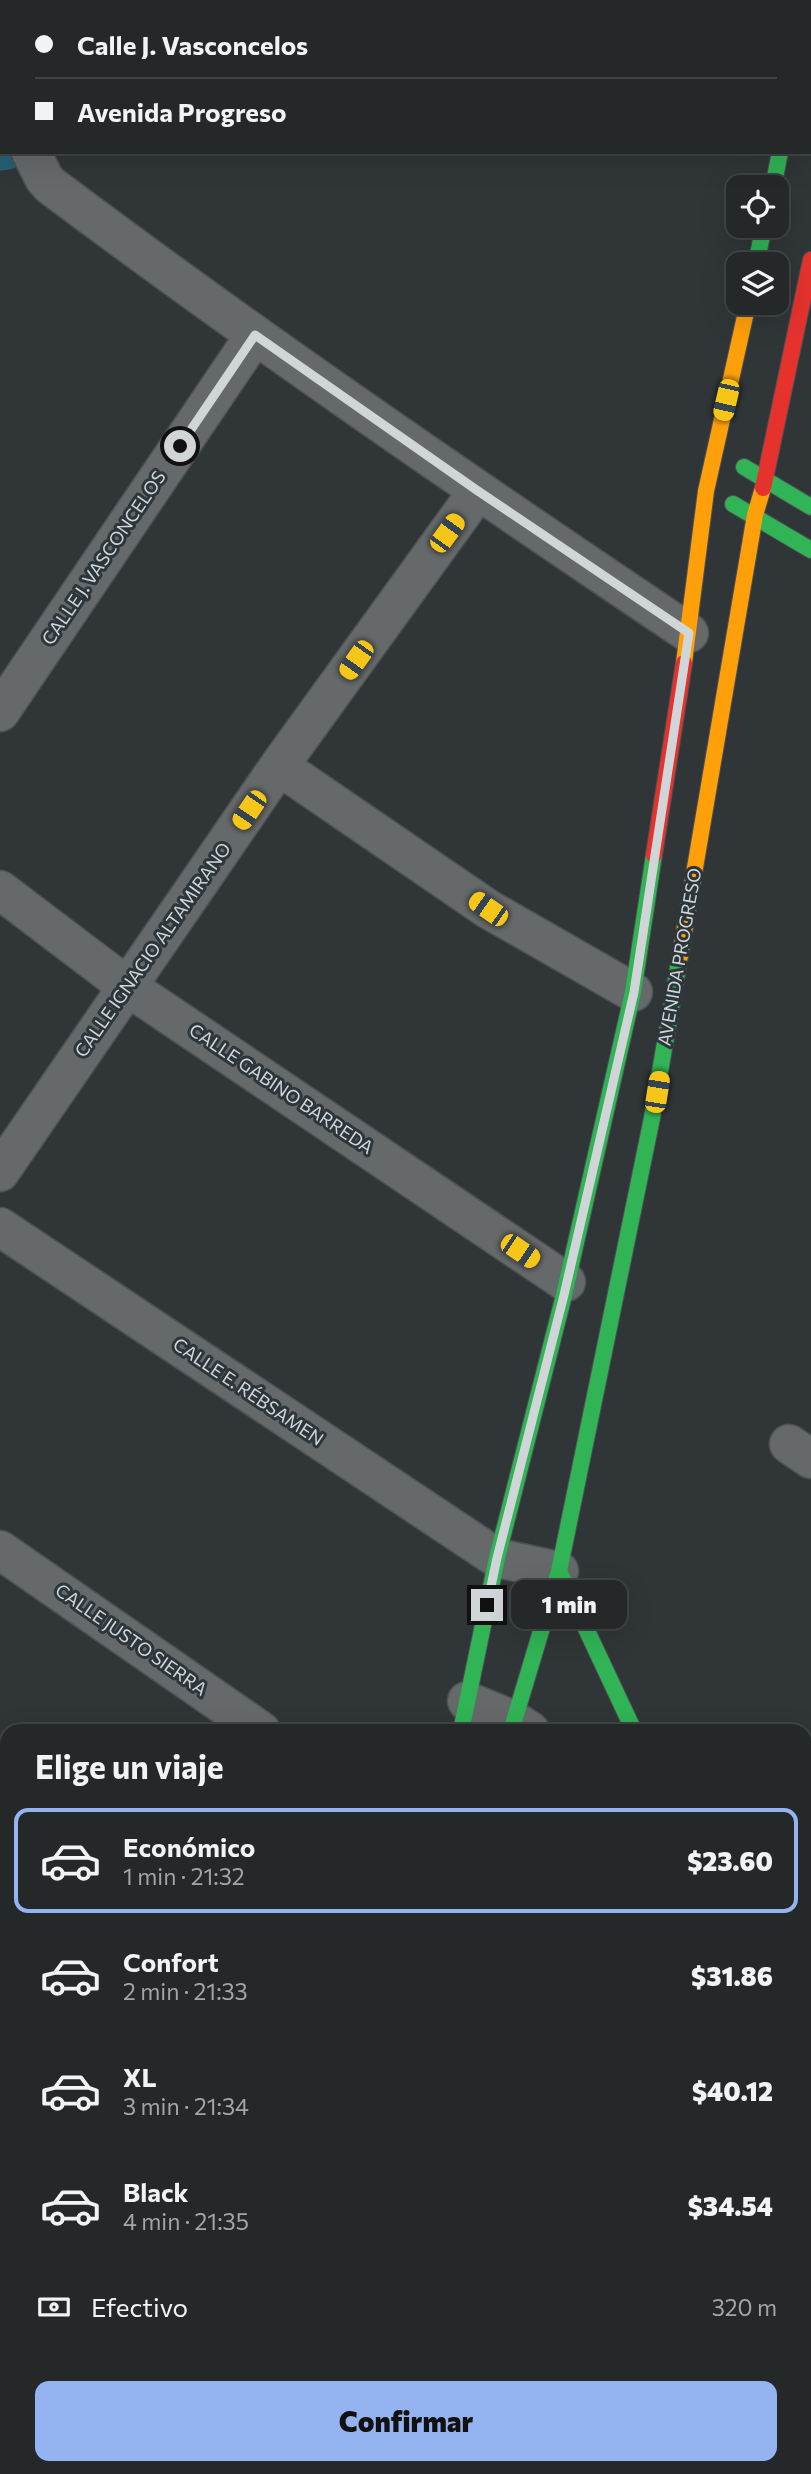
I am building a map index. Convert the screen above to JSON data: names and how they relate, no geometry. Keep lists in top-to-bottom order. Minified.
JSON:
{"streets":{"street":["CALLE J. VASCONCELOS","CALLE IGNACIO ALTAMIRANO","AVENIDA PROGRESO","CALLE GABINO BARREDA","CALLE E. RÉBSAMEN","CALLE JUSTO SIERRA"]},"crossings":[["CALLE IGNACIO ALTAMIRANO","CALLE GABINO BARREDA"]],"page":{"banner":["Calle J. Vasconcelos","Avenida Progreso"],"bubble":"1 min","heading":"Elige un viaje","list":[{"name":"Económico","note":"1 min · 21:32","value":"$23.60"},{"name":"Confort","note":"2 min · 21:33","value":"$31.86"},{"name":"XL","note":"3 min · 21:34","value":"$40.12"},{"name":"Black","note":"4 min · 21:35","value":"$34.54"}],"pay":["Efectivo","320 m"],"buttons":"Confirmar"}}
